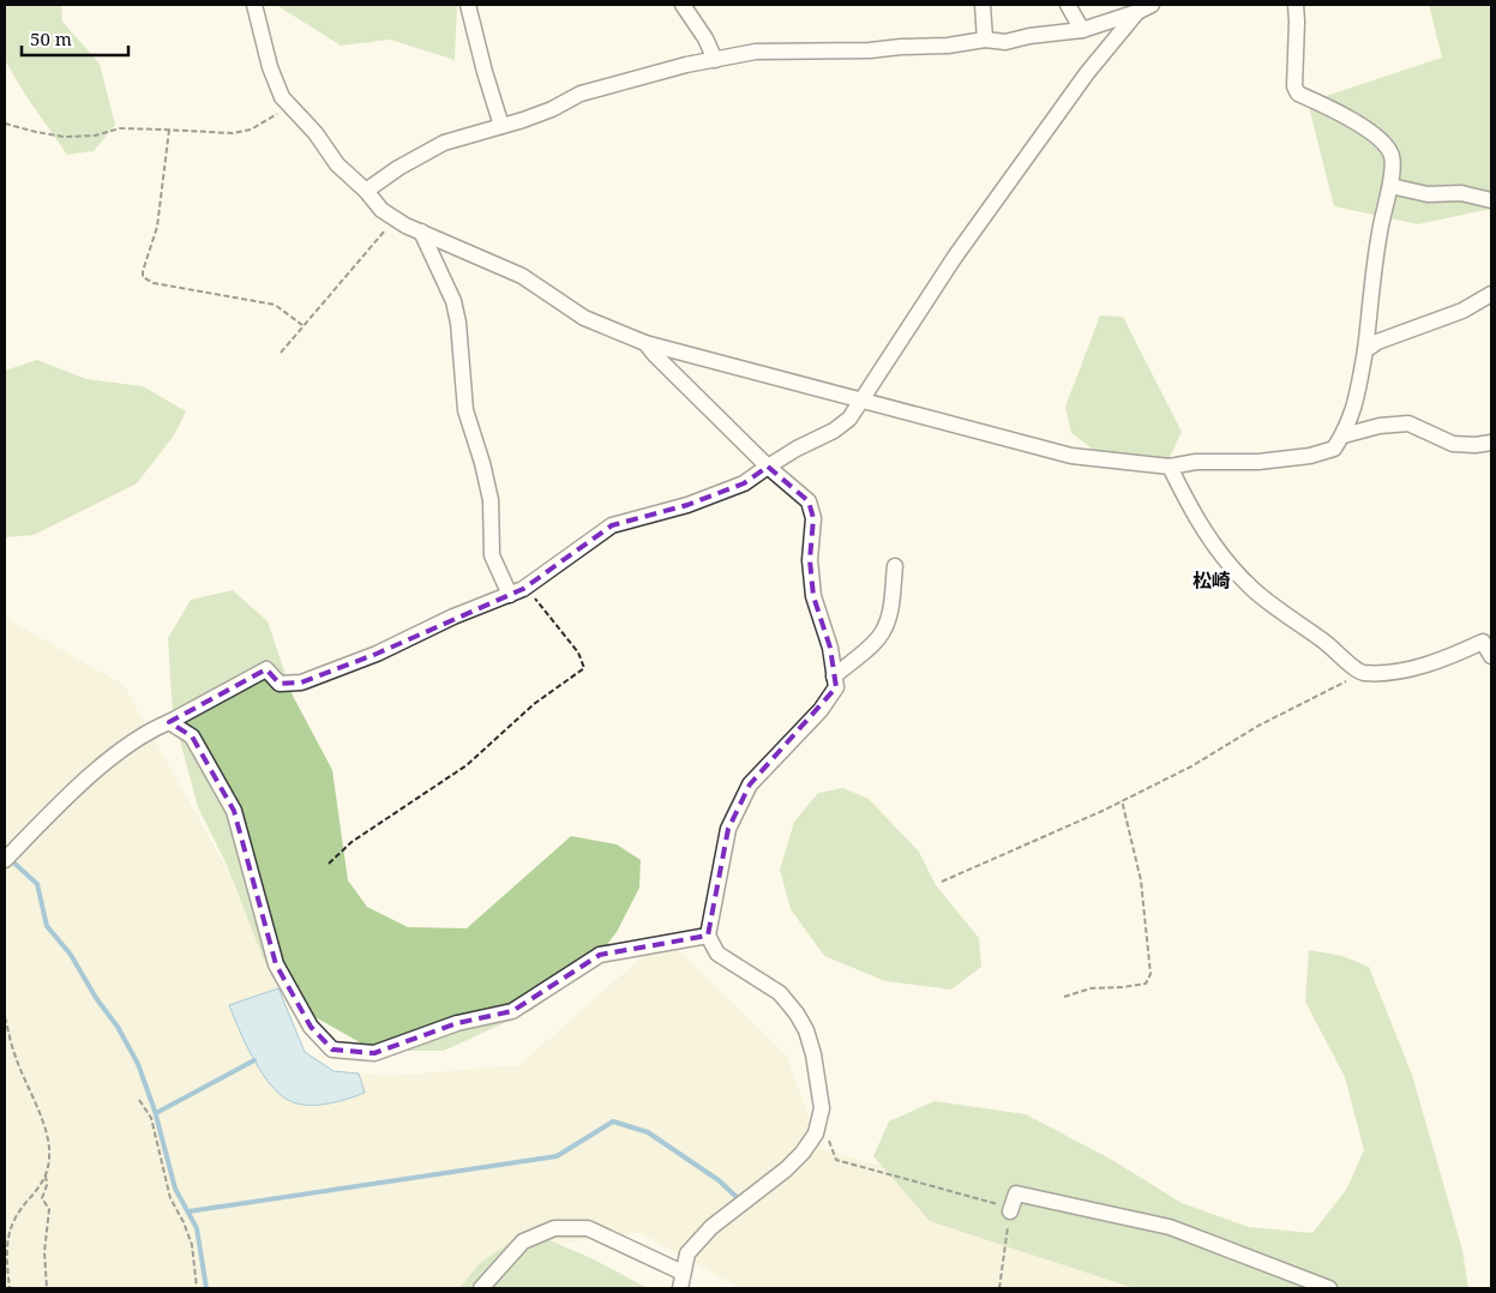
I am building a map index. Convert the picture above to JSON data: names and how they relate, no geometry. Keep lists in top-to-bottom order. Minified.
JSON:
{"districts":["松崎"],"scale_bar":"50 m"}
